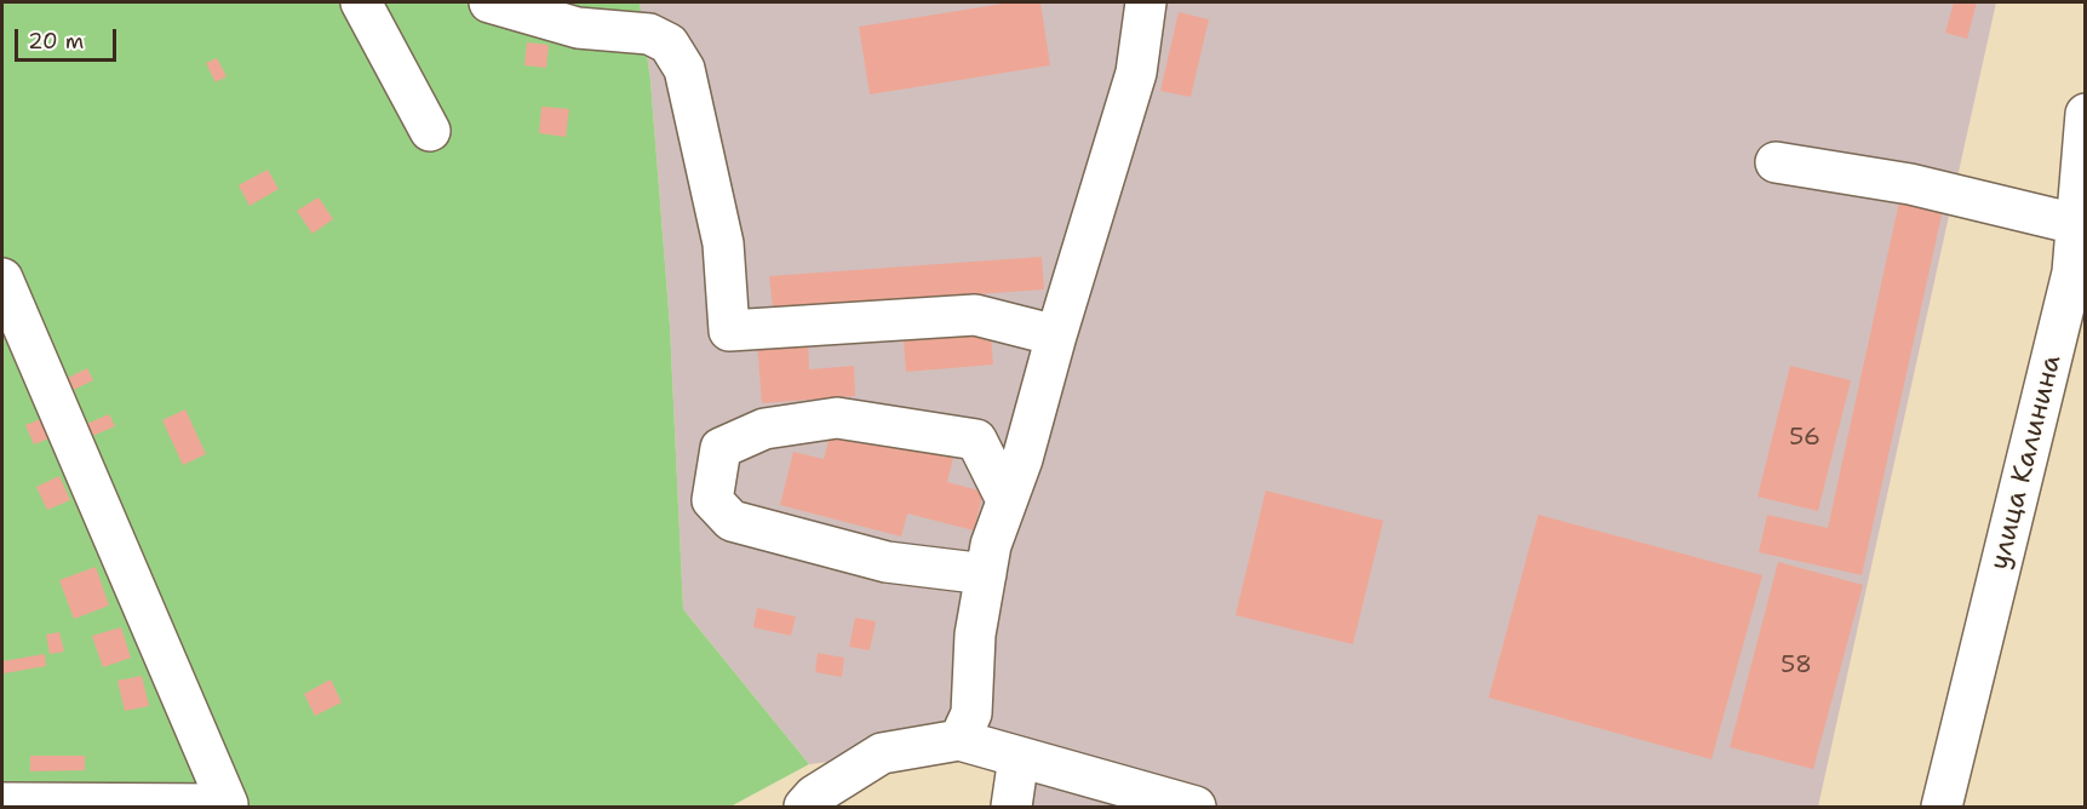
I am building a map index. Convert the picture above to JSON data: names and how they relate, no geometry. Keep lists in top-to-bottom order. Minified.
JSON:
{"streets":{"street":["улица Калинина"]},"house_numbers":["56","58"],"scale_bar":"20 m"}
